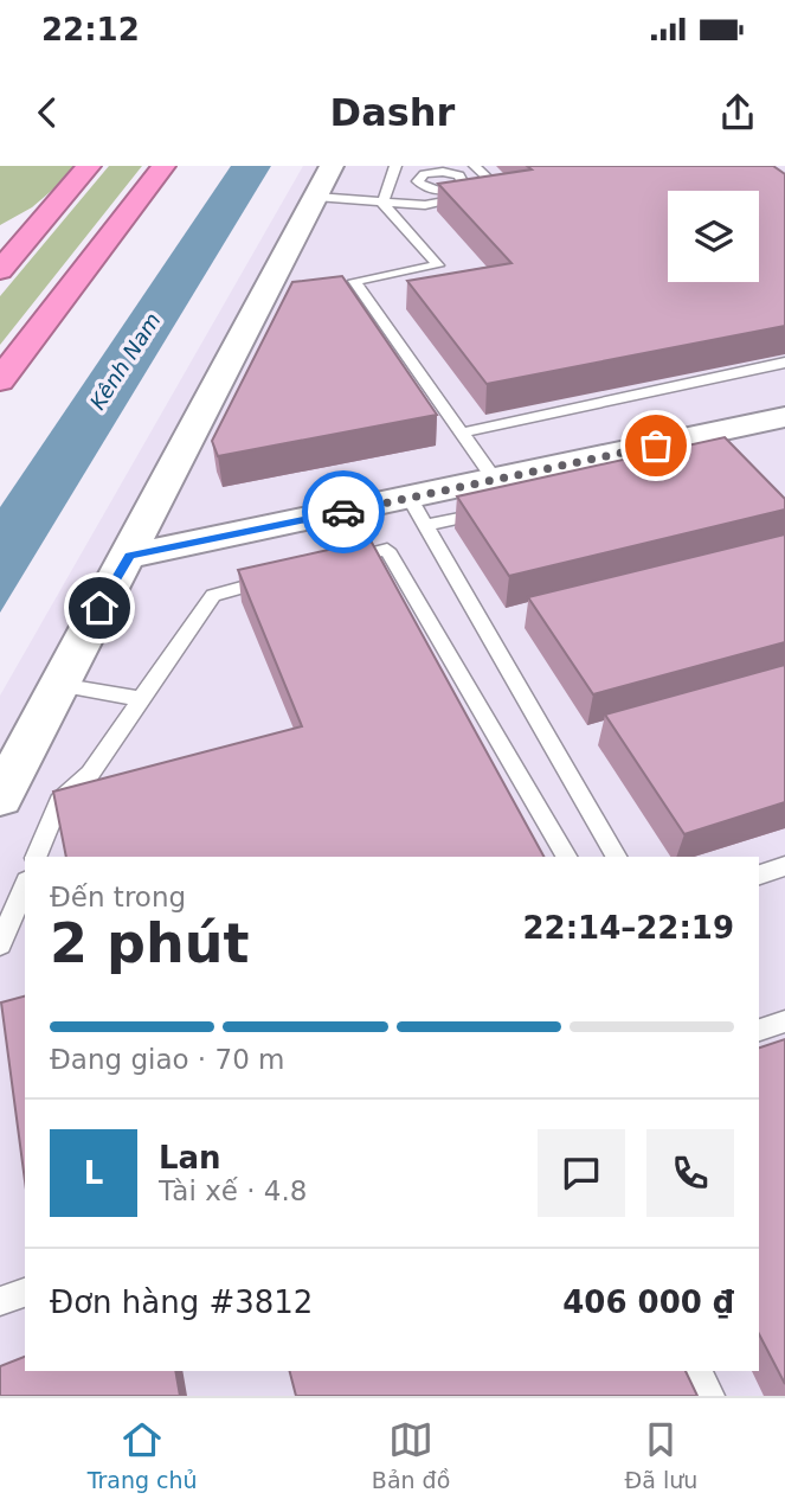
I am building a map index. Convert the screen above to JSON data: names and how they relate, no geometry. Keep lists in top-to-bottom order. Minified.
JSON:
{"water":["Kênh Nam"],"page":{"status":"22:12","header":"Dashr","heading":["2 phút","Đến trong","22:14–22:19"],"panel":["Lan","Tài xế · 4.8","Đơn hàng #3812","406 000 ₫"],"bar":"Đang giao · 70 m","round":"L","tabs":["Trang chủ","Bản đồ","Đã lưu"]}}
